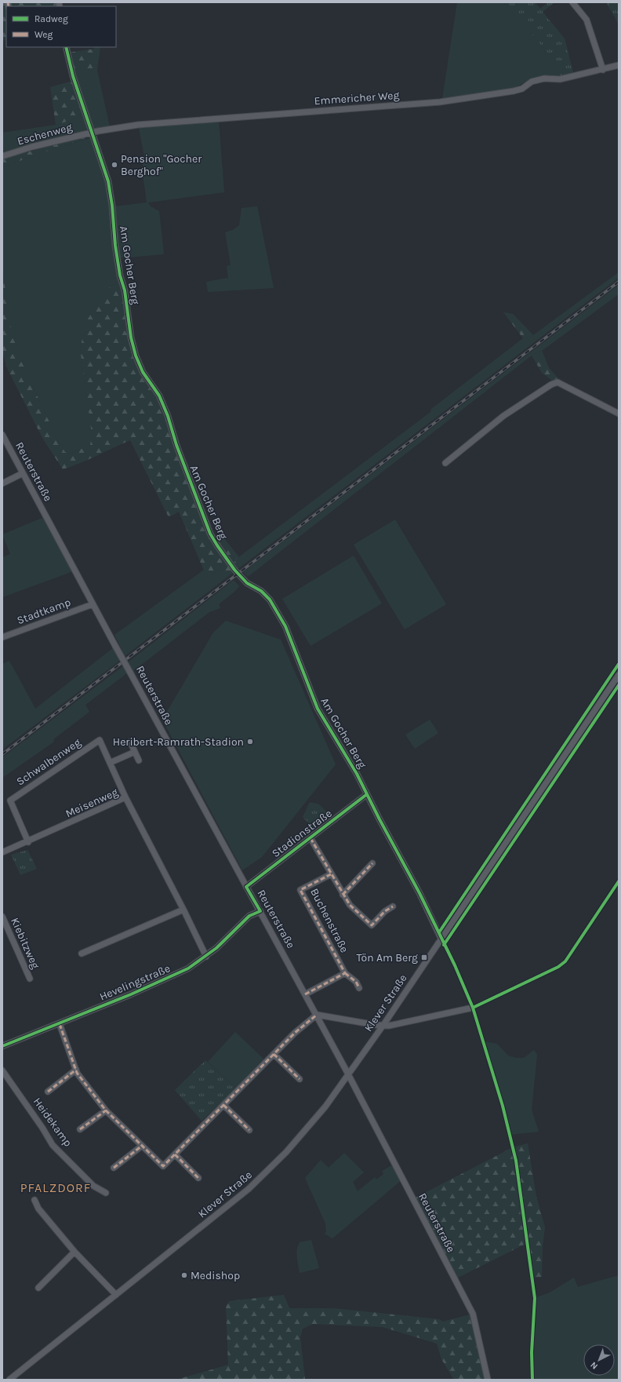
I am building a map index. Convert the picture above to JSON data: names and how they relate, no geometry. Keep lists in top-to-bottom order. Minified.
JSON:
{"streets":{"street":["Emmericher Weg","Eschenweg","Am Gocher Berg","Reuterstraße","Stadtkamp","Schwalbenweg","Meisenweg","Stadionstraße","Buchenstraße","Kiebitzweg","Hevelingstraße","Klever Straße","Heidekamp"]},"crossings":[["Emmericher Weg","Eschenweg"],["Emmericher Weg","Am Gocher Berg"],["Eschenweg","Am Gocher Berg"],["Am Gocher Berg","Stadionstraße"],["Am Gocher Berg","Klever Straße"],["Reuterstraße","Stadtkamp"],["Reuterstraße","Stadionstraße"],["Reuterstraße","Hevelingstraße"],["Reuterstraße","Klever Straße"],["Schwalbenweg","Meisenweg"],["Meisenweg","Hevelingstraße"]],"districts":["PFALZDORF"],"places":{"other":["Pension \"Gocher Berghof\"","Heribert-Ramrath-Stadion","Medishop"],"transit":["Tön Am Berg"]},"legend":["Radweg","Weg"],"north":"bottom left"}
